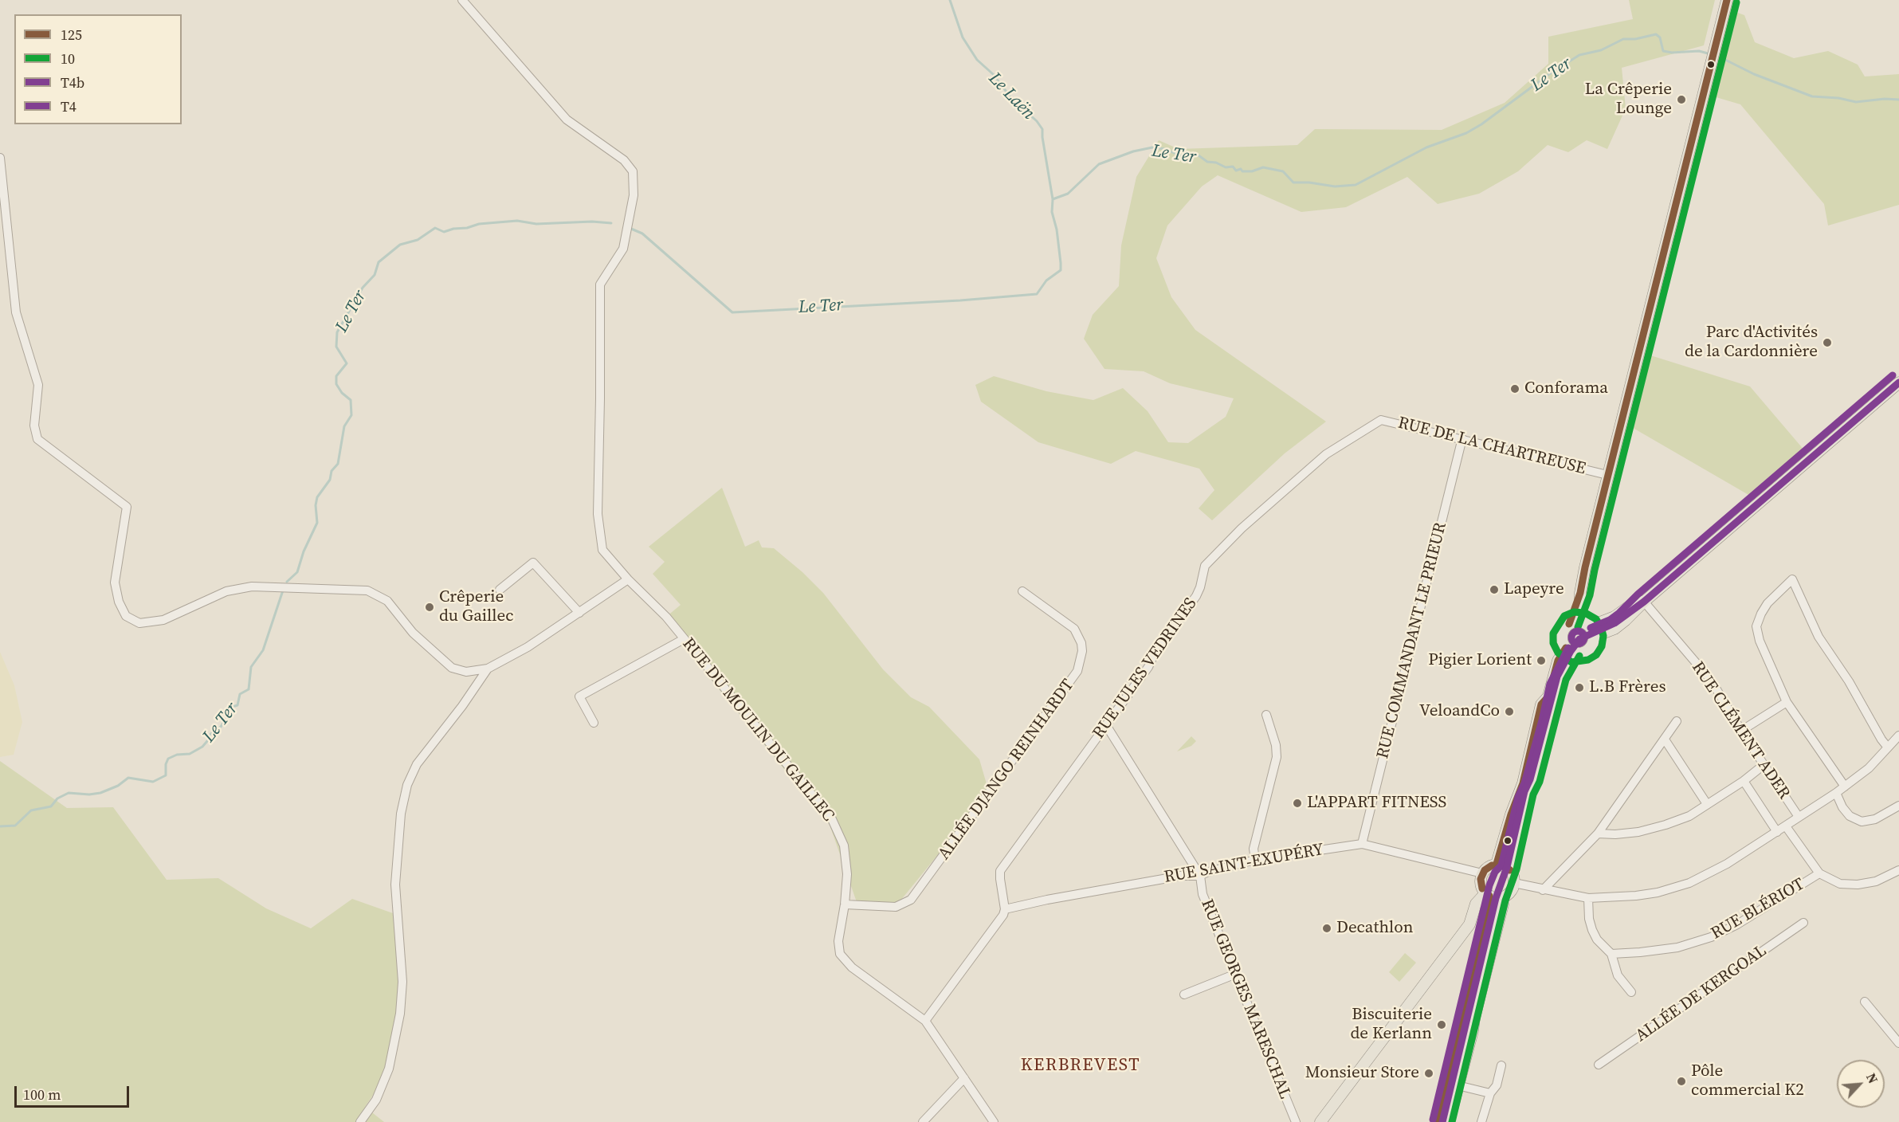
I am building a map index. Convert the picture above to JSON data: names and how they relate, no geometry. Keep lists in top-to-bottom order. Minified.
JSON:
{"streets":{"street":["RUE DE LA CHARTREUSE","RUE COMMANDANT LE PRIEUR","RUE JULES VEDRINES","RUE DU MOULIN DU GAILLEC","RUE CLÉMENT ADER","ALLÉE DJANGO REINHARDT","RUE SAINT-EXUPÉRY","RUE BLÉRIOT","ALLÉE DE KERGOAL","RUE GEORGES MARESCHAL"]},"crossings":[["RUE DE LA CHARTREUSE","RUE COMMANDANT LE PRIEUR"],["RUE DE LA CHARTREUSE","RUE JULES VEDRINES"],["RUE COMMANDANT LE PRIEUR","RUE SAINT-EXUPÉRY"],["RUE JULES VEDRINES","RUE SAINT-EXUPÉRY"],["RUE DU MOULIN DU GAILLEC","ALLÉE DJANGO REINHARDT"],["RUE SAINT-EXUPÉRY","RUE GEORGES MARESCHAL"]],"districts":["KERBREVEST"],"water":["Le Ter","Le Laën"],"places":["La Crêperie Lounge","Parc d'Activités de la Cardonnière","Conforama","Lapeyre","Crêperie du Gaillec","Pigier Lorient","L.B Frères","VeloandCo","L'APPART FITNESS","Decathlon","Biscuiterie de Kerlann","Monsieur Store","Pôle commercial K2"],"lines":["transit line 125","transit line 10","transit line T4b","transit line T4"],"legend":["125","10","T4b","T4"],"scale_bar":"100 m","north":"top right"}
